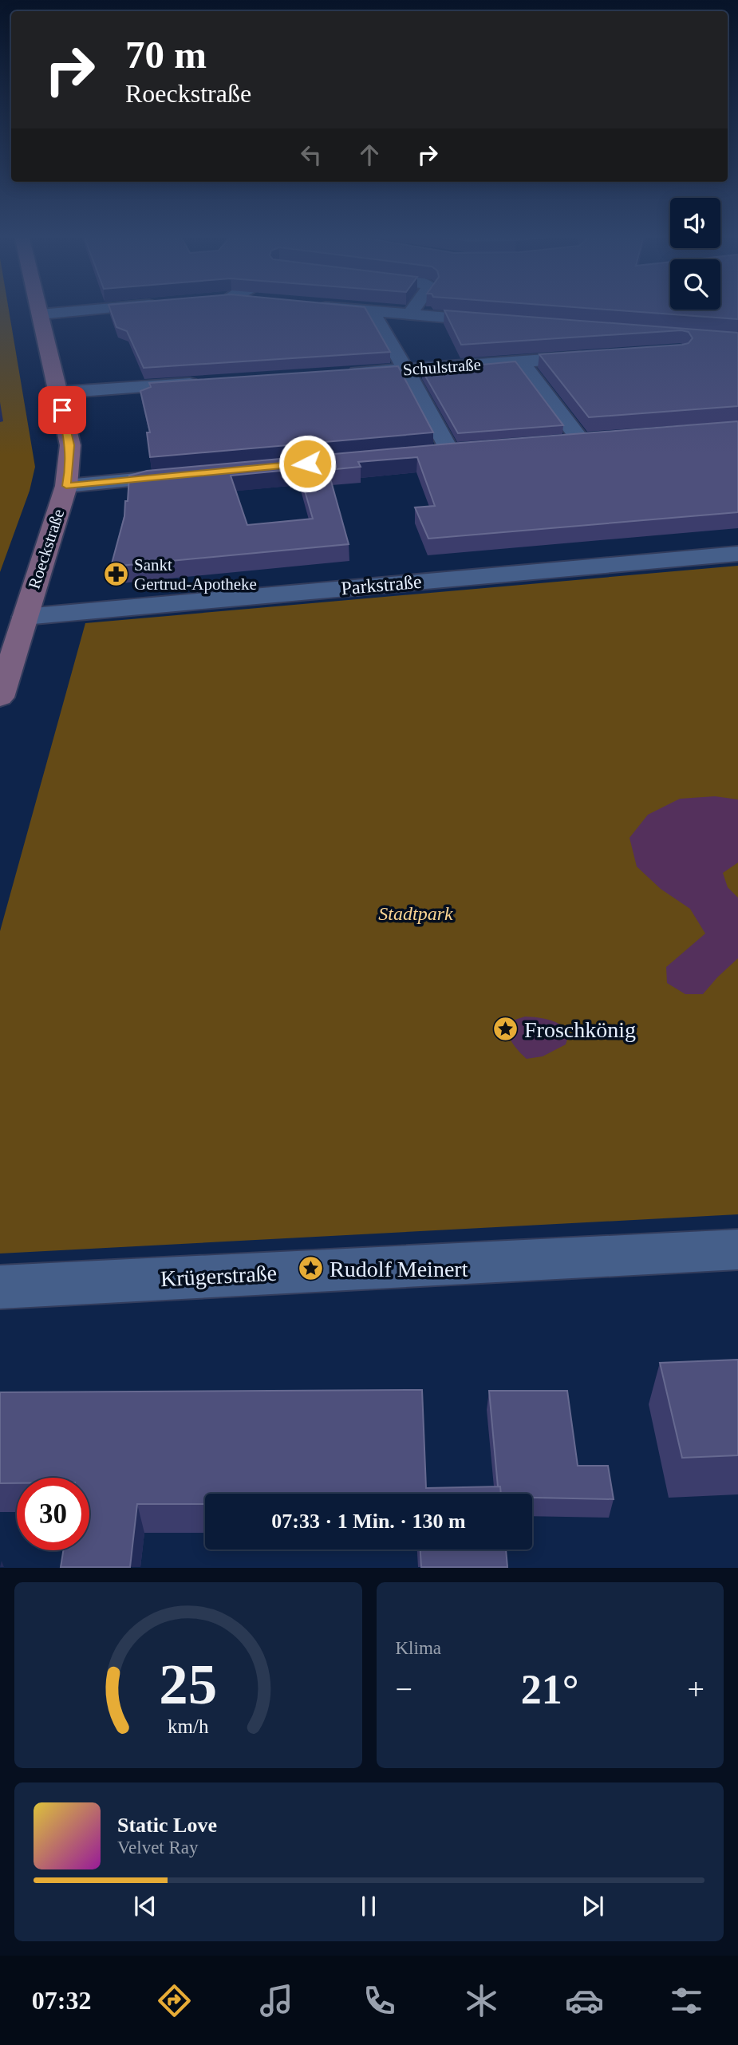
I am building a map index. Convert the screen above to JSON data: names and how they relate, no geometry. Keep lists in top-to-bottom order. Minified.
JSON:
{"streets":{"main road":["Roeckstraße"],"street":["Schulstraße","Parkstraße","Krügerstraße"]},"crossings":[["Roeckstraße","Parkstraße"]],"parks":["Stadtpark"],"places":{"pharmacy":["Sankt Gertrud-Apotheke"],"place":["Froschkönig","Rudolf Meinert"]},"page":{"turn":["70 m","Roeckstraße"],"limit":"30","trip":"07:33 · 1 Min. · 130 m","tile":"Klima","heat":["−","21°","+"],"song":["Static Love","Velvet Ray"],"tabs":"07:32","gauge":["25","km/h"]}}
